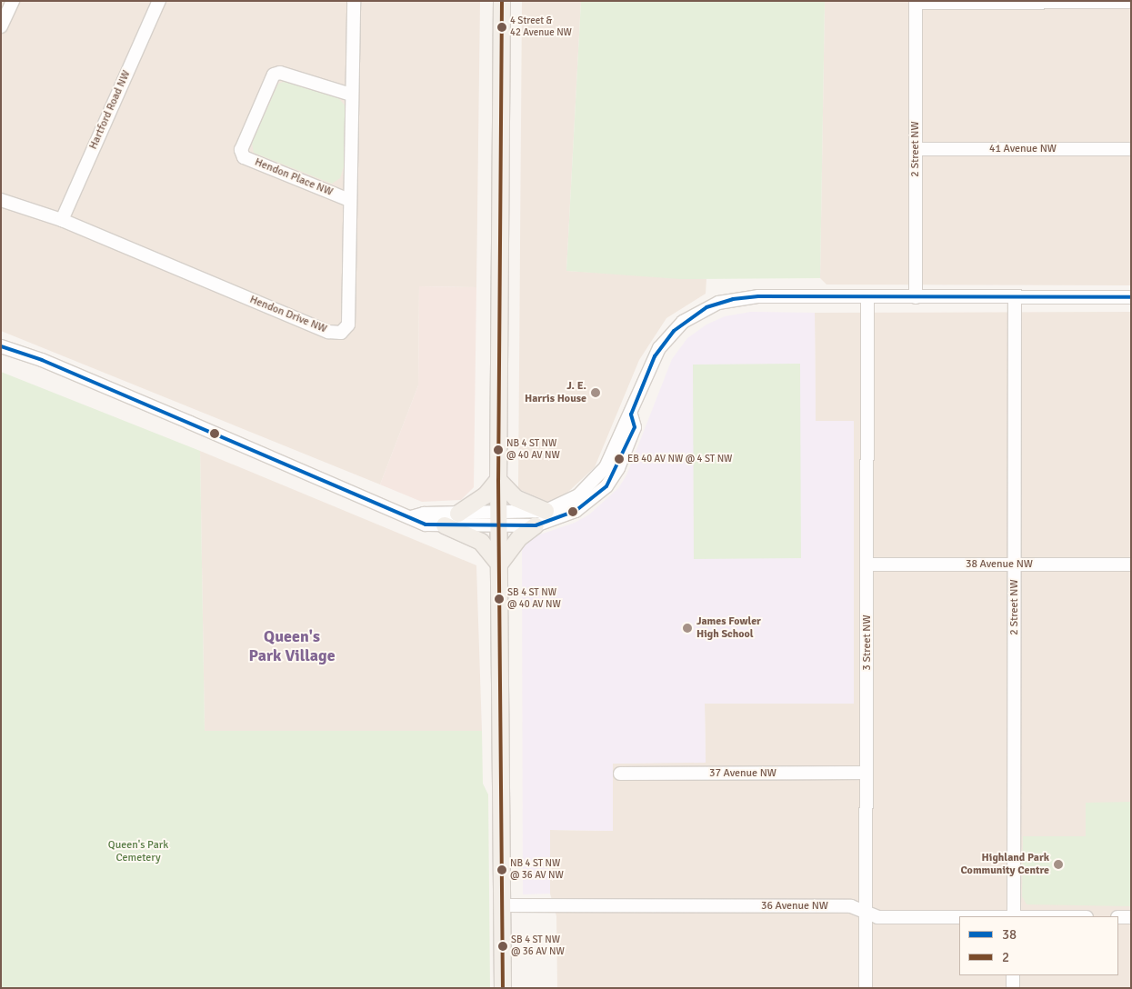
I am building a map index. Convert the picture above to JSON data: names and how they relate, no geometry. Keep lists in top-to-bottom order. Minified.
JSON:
{"streets":{"street":["Hartford Road NW","2 Street NW","41 Avenue NW","Hendon Place NW","Hendon Drive NW","38 Avenue NW","3 Street NW","37 Avenue NW","36 Avenue NW"]},"crossings":[["Hartford Road NW","Hendon Drive NW"],["2 Street NW","41 Avenue NW"],["2 Street NW","38 Avenue NW"],["Hendon Place NW","Hendon Drive NW"],["38 Avenue NW","3 Street NW"],["3 Street NW","37 Avenue NW"],["3 Street NW","36 Avenue NW"]],"districts":["Queen's Park Village"],"parks":["Queen's Park Cemetery"],"places":["4 Street & 42 Avenue NW","J. E. Harris House","NB 4 ST NW @ 40 AV NW","EB 40 AV NW @ 4 ST NW","SB 4 ST NW @ 40 AV NW","James Fowler High School","Highland Park Community Centre","NB 4 ST NW @ 36 AV NW","SB 4 ST NW @ 36 AV NW"],"lines":["transit line 2","transit line 38"],"legend":["38","2"]}
